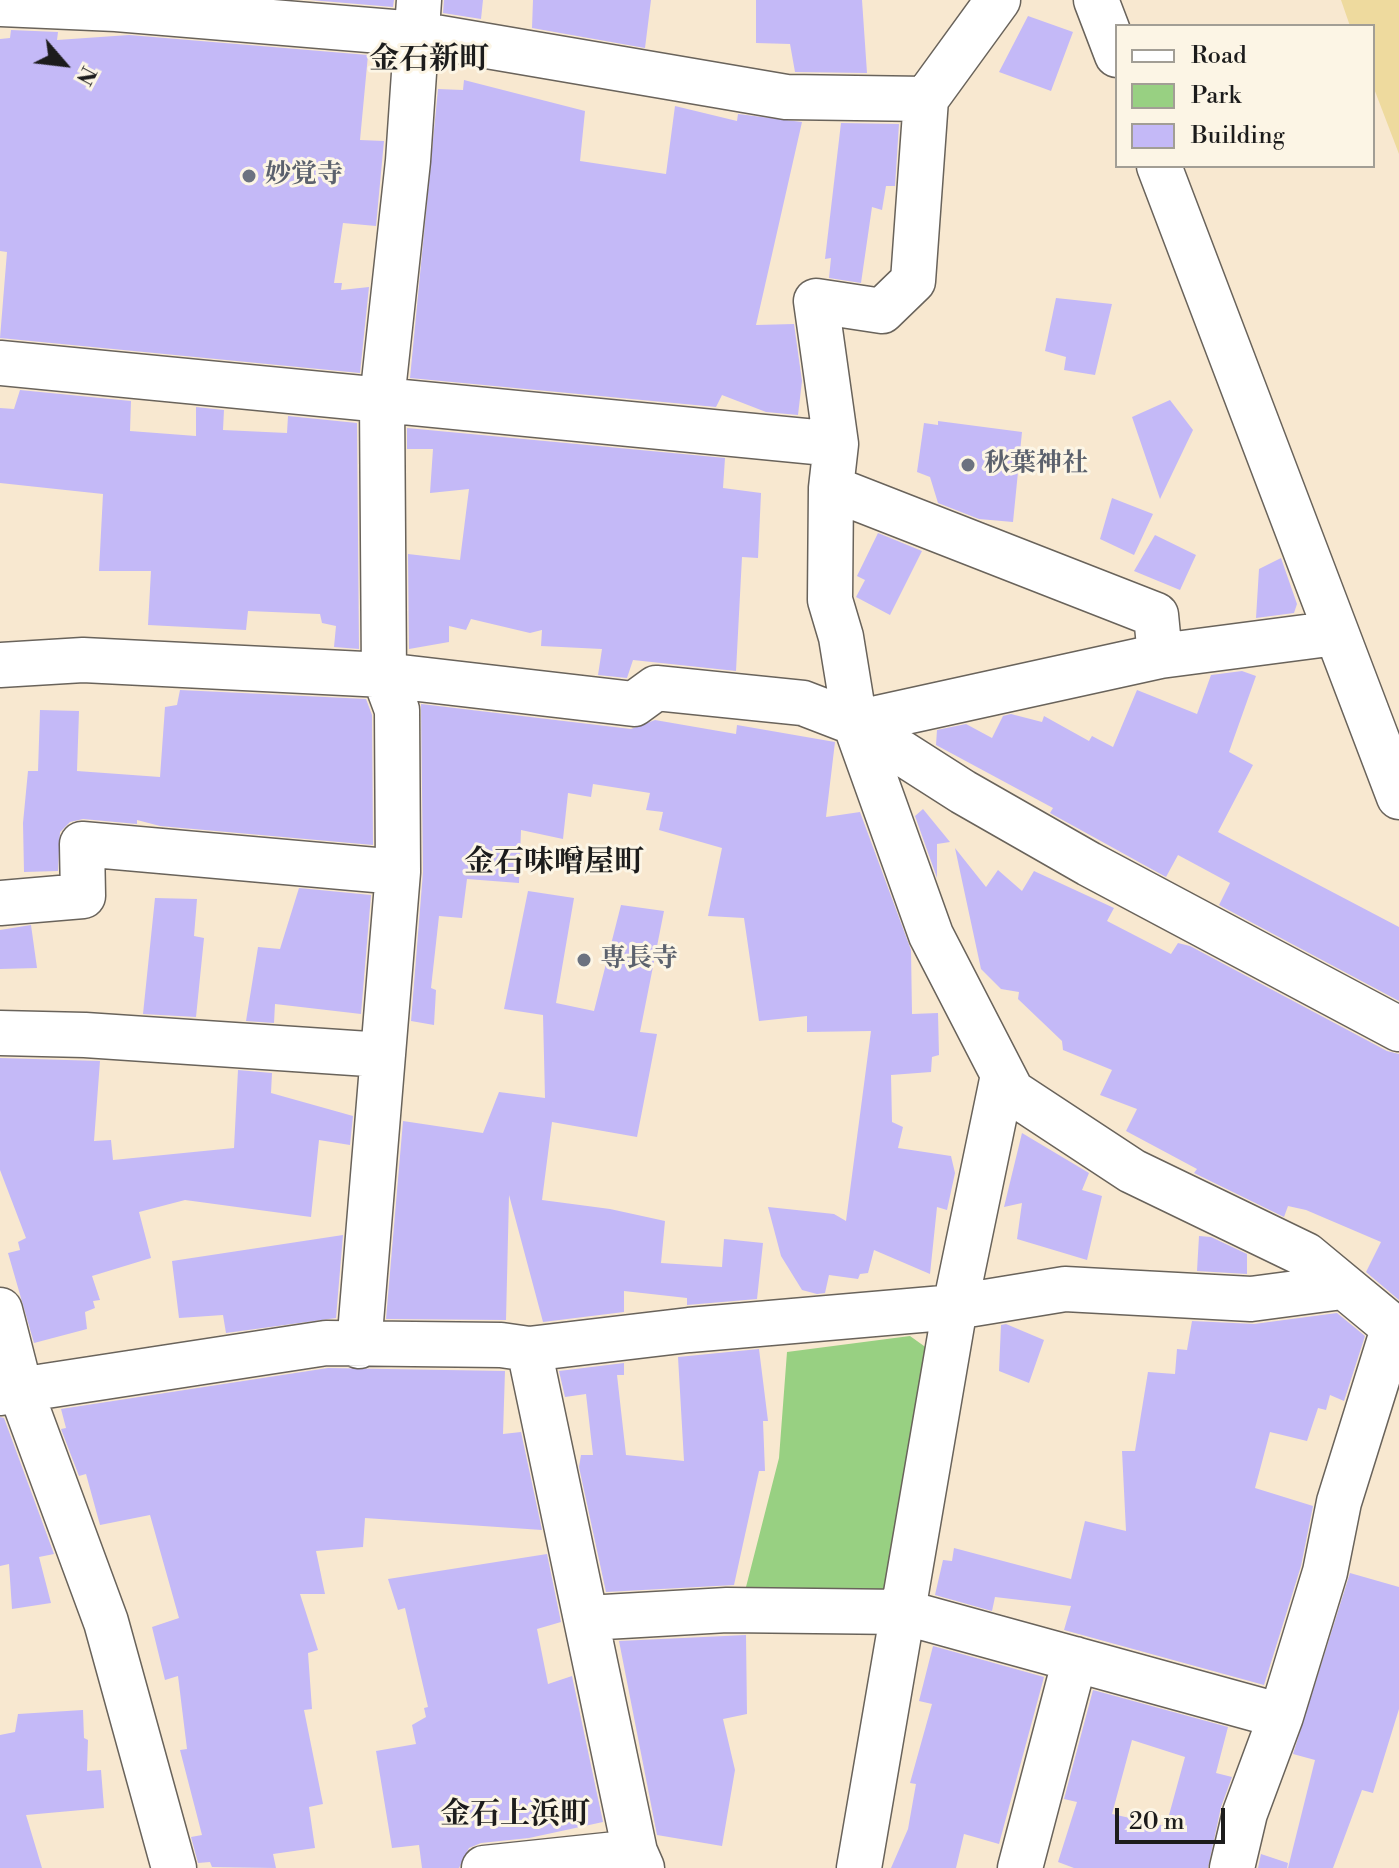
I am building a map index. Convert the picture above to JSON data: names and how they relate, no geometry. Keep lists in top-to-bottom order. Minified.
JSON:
{"districts":["金石新町","金石味噌屋町","金石上浜町"],"places":["妙覚寺","秋葉神社","専長寺"],"legend":["Road","Park","Building"],"scale_bar":"20 m","north":"bottom right"}
